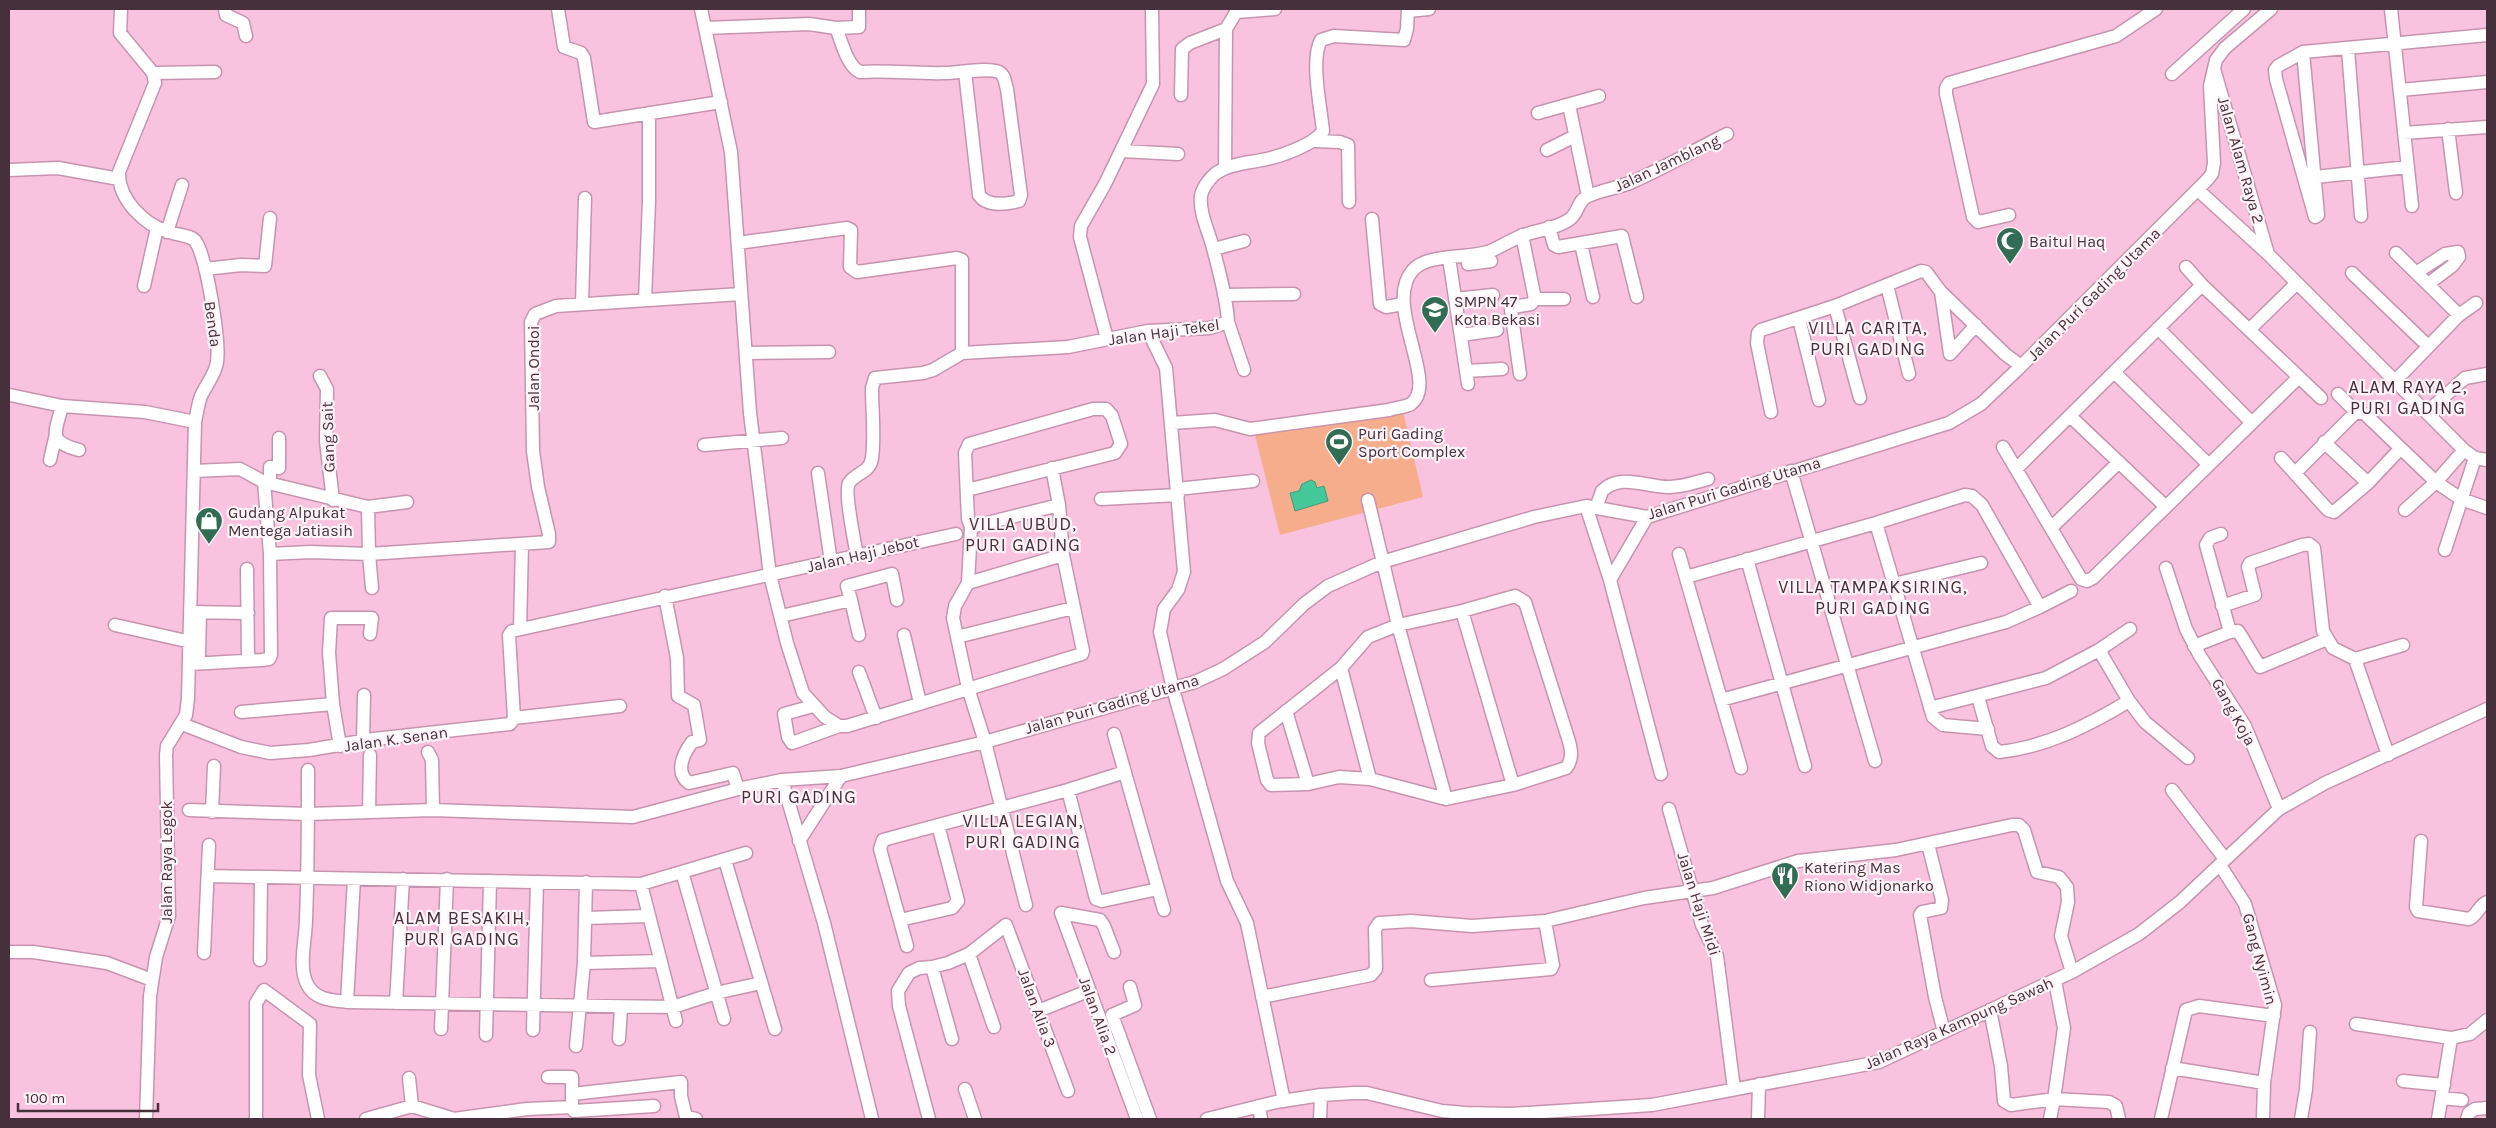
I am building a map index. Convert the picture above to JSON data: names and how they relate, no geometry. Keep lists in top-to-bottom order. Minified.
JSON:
{"streets":{"street":["Jalan Alam Raya 2","Jalan Jamblang","Jalan Puri Gading Utama","Benda","Jalan Haji Tekel","Jalan Ondoi","Gang Sait","Jalan Haji Jebot","Gang Koja","Jalan K. Senan","Jalan Raya Legok","Jalan Haji Midi","Gang Nyimin","Jalan Alia 3","Jalan Alia 2","Jalan Raya Kampung Sawah"]},"crossings":[["Jalan Alam Raya 2","Jalan Puri Gading Utama"],["Benda","Jalan Raya Legok"],["Jalan Haji Tekel","Jalan Haji Jebot"],["Gang Koja","Jalan Raya Kampung Sawah"],["Jalan K. Senan","Jalan Raya Legok"],["Jalan Haji Midi","Jalan Raya Kampung Sawah"],["Gang Nyimin","Jalan Raya Kampung Sawah"]],"districts":["VILLA CARITA, PURI GADING","ALAM RAYA 2, PURI GADING","VILLA UBUD, PURI GADING","VILLA TAMPAKSIRING, PURI GADING","PURI GADING","VILLA LEGIAN, PURI GADING","ALAM BESAKIH, PURI GADING"],"places":{"mosque":["Baitul Haq"],"school or university":["SMPN 47 Kota Bekasi"],"sports":["Puri Gading Sport Complex"],"shop":["Gudang Alpukat Mentega Jatiasih"],"restaurant":["Katering Mas Riono Widjonarko"]},"scale_bar":"100 m"}
